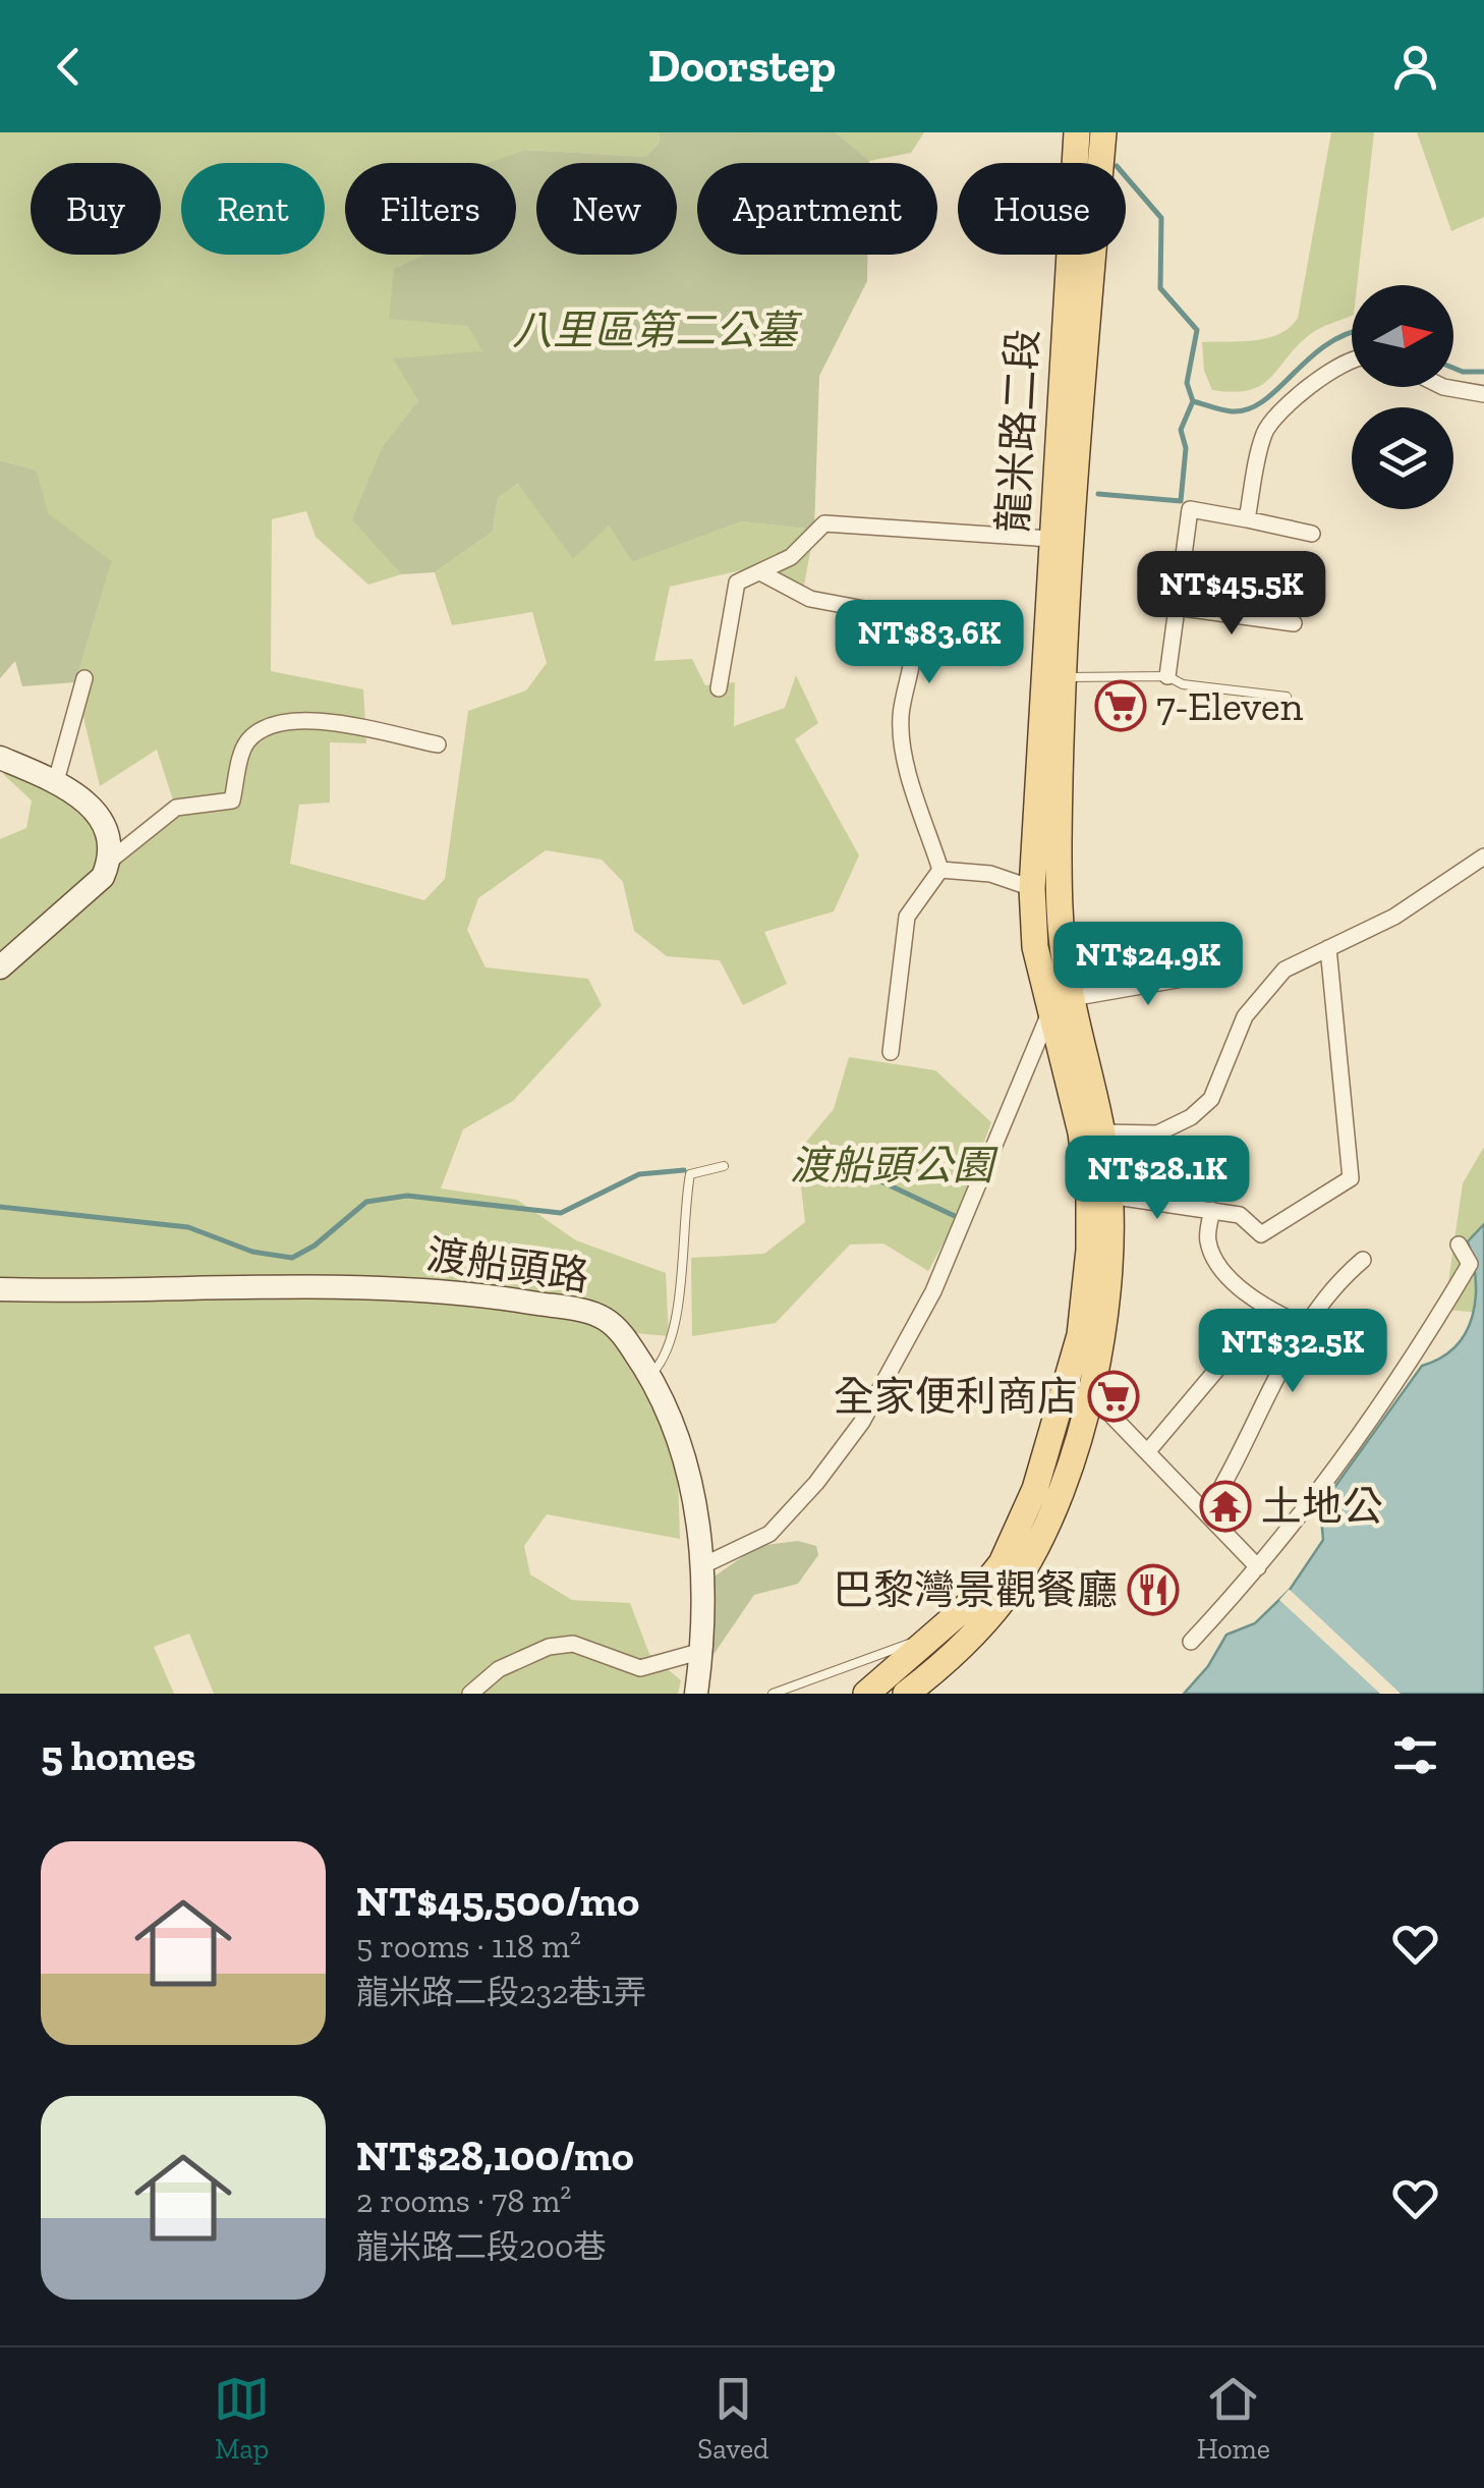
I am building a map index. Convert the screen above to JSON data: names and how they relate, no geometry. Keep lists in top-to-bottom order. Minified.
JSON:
{"streets":{"main road":["龍米路二段"],"street":["渡船頭路"]},"parks":["八里區第二公墓","渡船頭公園"],"places":{"supermarket":["7-Eleven","全家便利商店"],"temple":["土地公"],"restaurant":["巴黎灣景觀餐廳"]},"north":"right","page":{"header":"Doorstep","chip":["Buy","Rent","Filters","New","Apartment","House"],"price":["NT$45.5K","NT$83.6K","NT$24.9K","NT$28.1K","NT$32.5K"],"heading":"5 homes","list":[{"name":"NT$45,500/mo","note":"5 rooms · 118 m² · 龍米路二段232巷1弄"},{"name":"NT$28,100/mo","note":"2 rooms · 78 m² · 龍米路二段200巷"}],"tabs":["Map","Saved","Home"]}}
